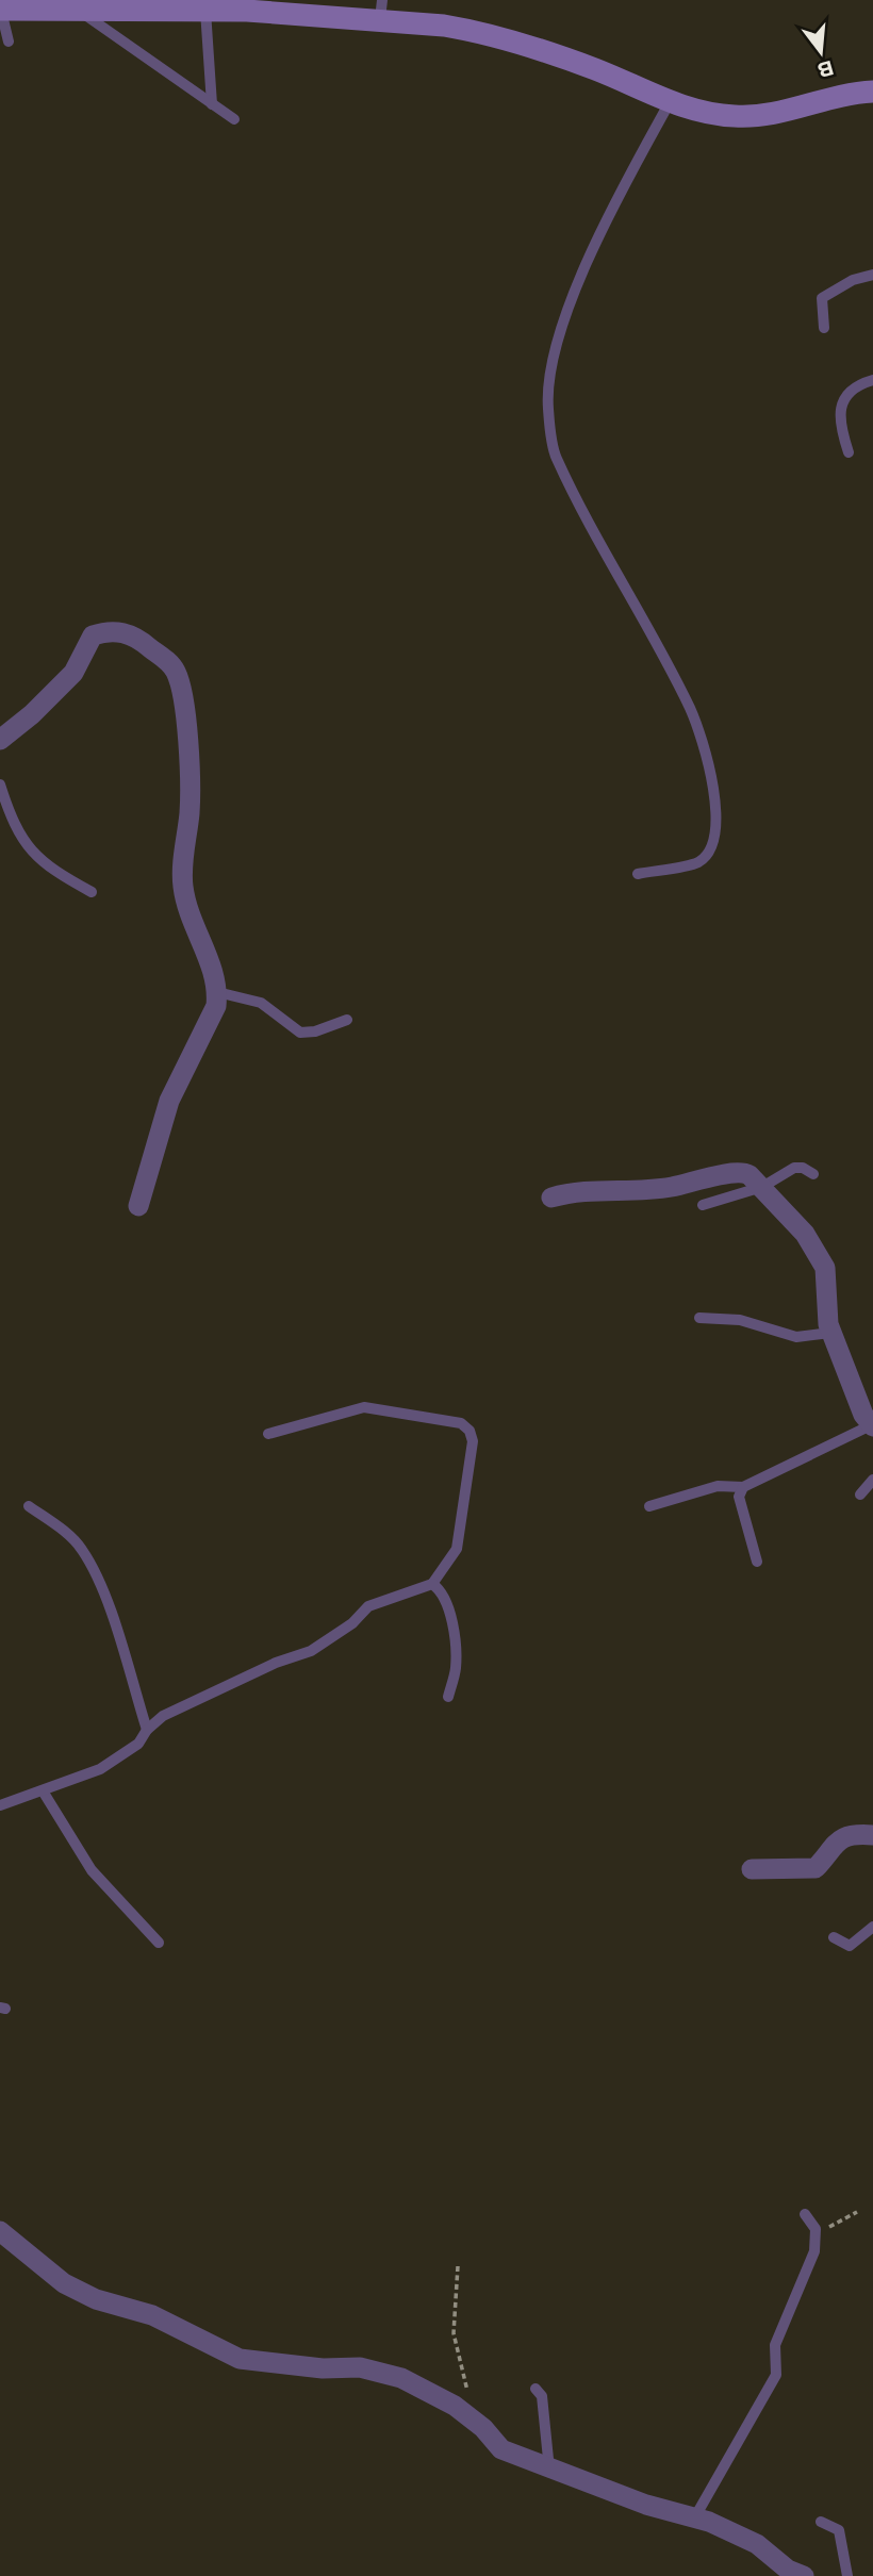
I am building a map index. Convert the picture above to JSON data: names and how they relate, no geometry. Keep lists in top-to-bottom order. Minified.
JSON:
{"north":"bottom"}
